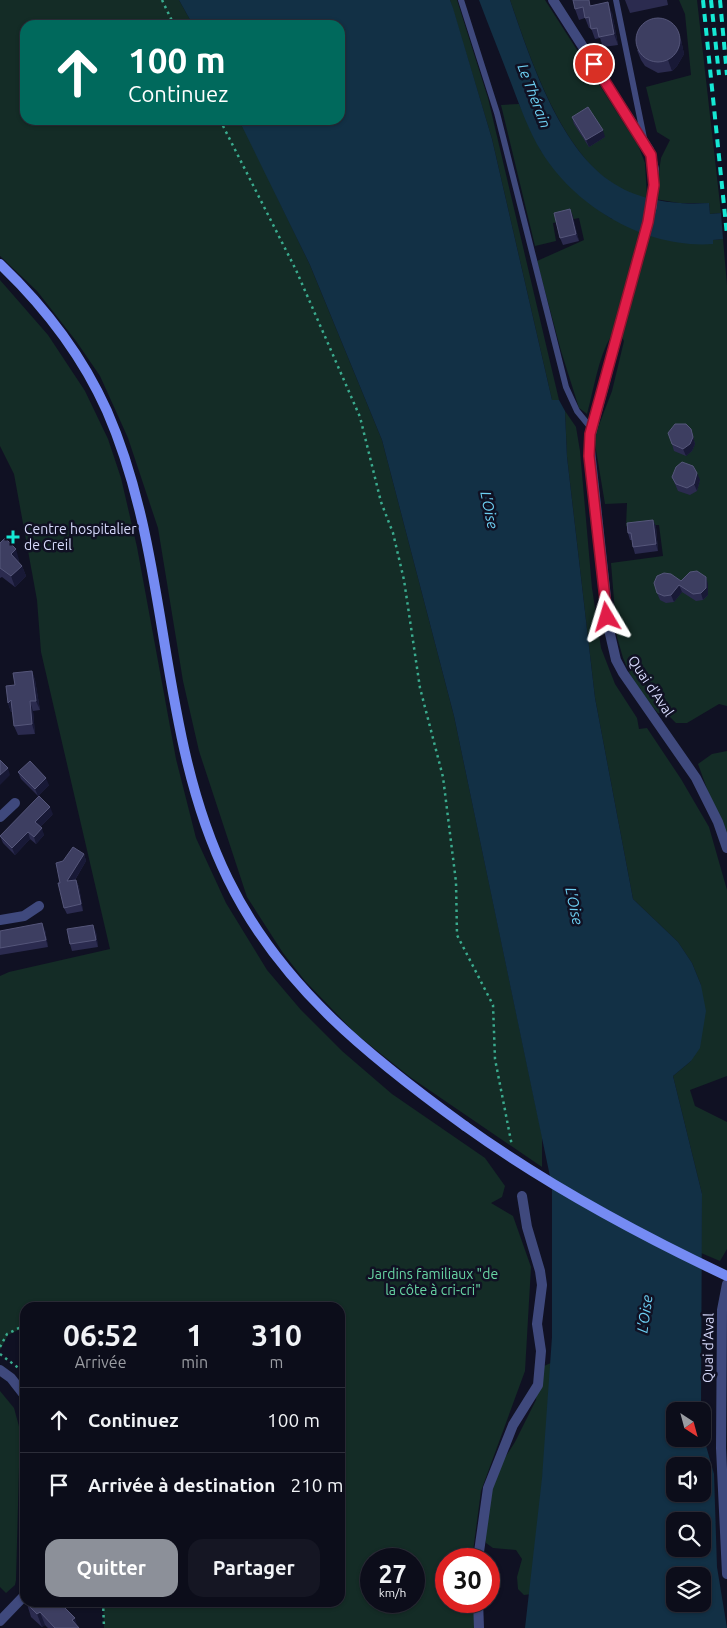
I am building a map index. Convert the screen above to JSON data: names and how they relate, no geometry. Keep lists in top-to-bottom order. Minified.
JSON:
{"streets":{"street":["Quai d'Aval"]},"water":["Le Thérain","L'Oise"],"parks":["Jardins familiaux \"de la côte à cri-cri\""],"places":{"health":["Centre hospitalier de Creil"]},"north":"bottom right","page":{"turn":["100 m","Continuez"],"eta":["06:52","Arrivée","1","min","310","m"],"list":[{"name":"Continuez","value":"100 m"},{"name":"Arrivée à destination","value":"210 m"}],"buttons":["Quitter","Partager"],"speed":"27 km/h","limit":"30"}}
